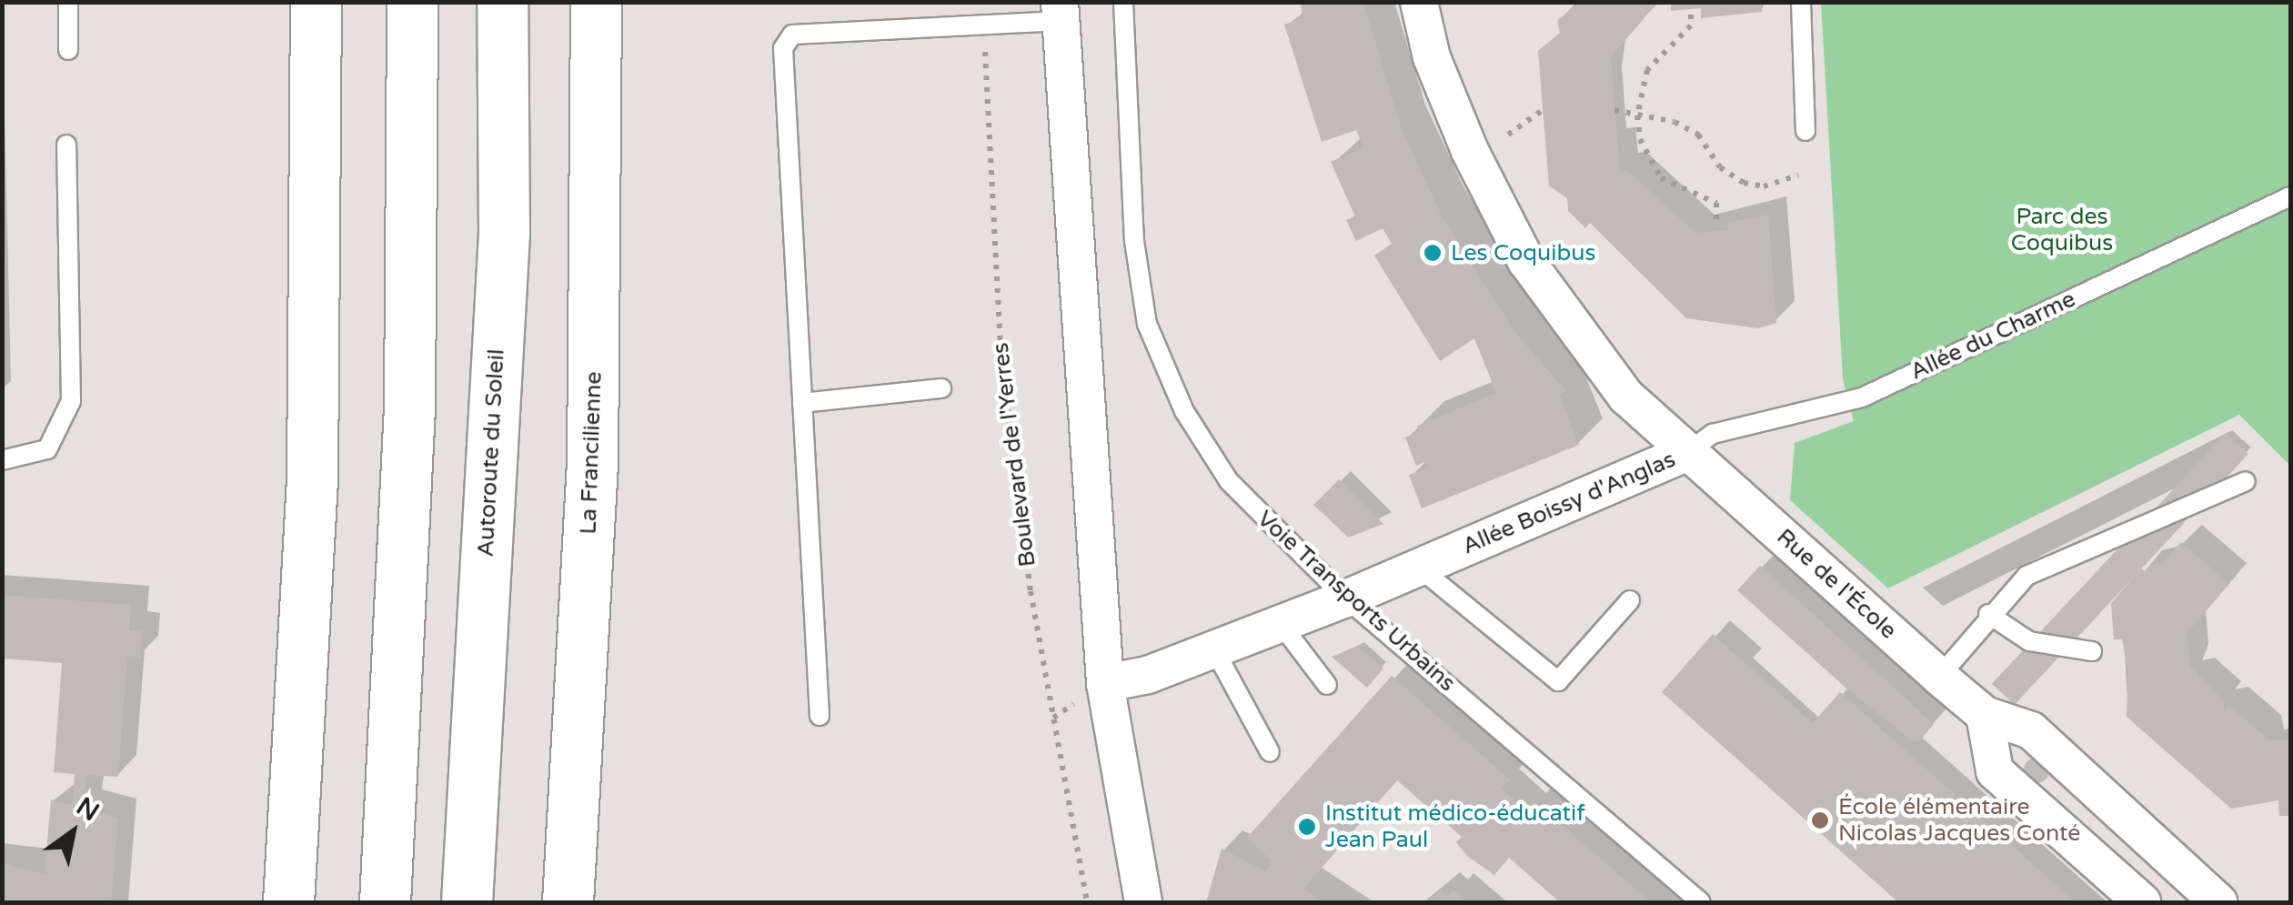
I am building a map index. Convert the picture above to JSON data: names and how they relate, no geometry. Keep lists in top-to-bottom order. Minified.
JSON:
{"streets":{"highway":["Autoroute du Soleil","La Francilienne"],"street":["Allée Boissy d'Anglas","Rue de l'École"],"lane":["Allée du Charme","Voie Transports Urbains"],"path":["Boulevard de l'Yerres"]},"crossings":[["Allée du Charme","Allée Boissy d'Anglas"],["Allée du Charme","Rue de l'École"],["Allée Boissy d'Anglas","Rue de l'École"],["Allée Boissy d'Anglas","Voie Transports Urbains"]],"parks":["Parc des Coquibus"],"places":["Les Coquibus","École élémentaire Nicolas Jacques Conté","Institut médico-éducatif Jean Paul"],"north":"top right"}
